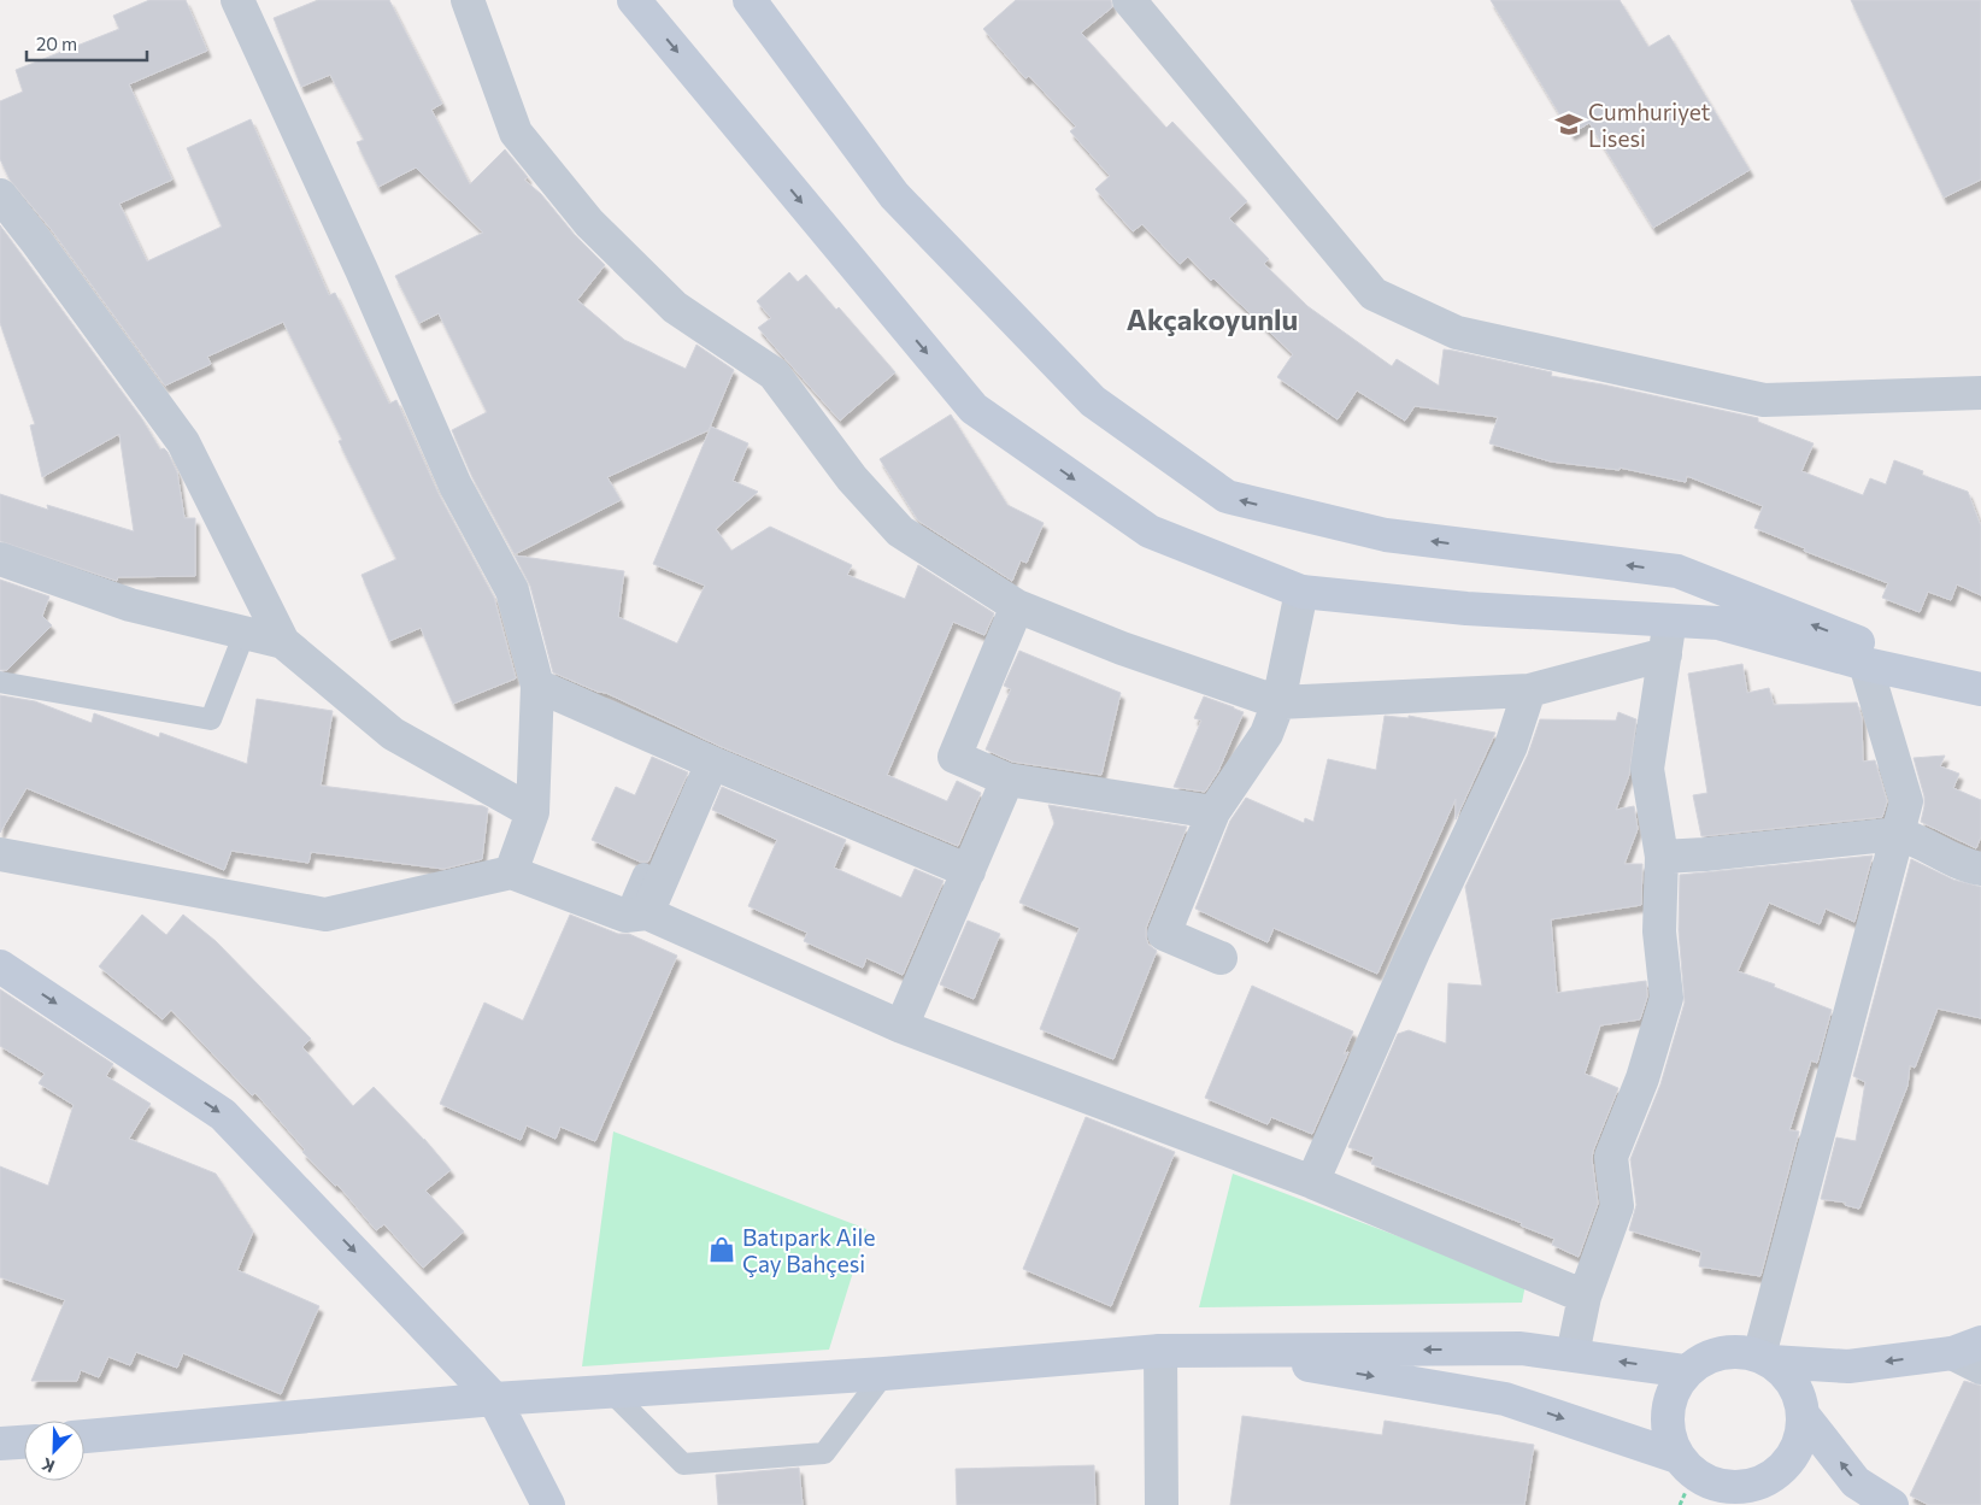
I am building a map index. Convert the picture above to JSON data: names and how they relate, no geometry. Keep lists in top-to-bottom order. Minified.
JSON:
{"districts":["Akçakoyunlu"],"places":{"school or university":["Cumhuriyet Lisesi"],"shop":["Batıpark Aile Çay Bahçesi"]},"scale_bar":"20 m","north":"bottom left"}
